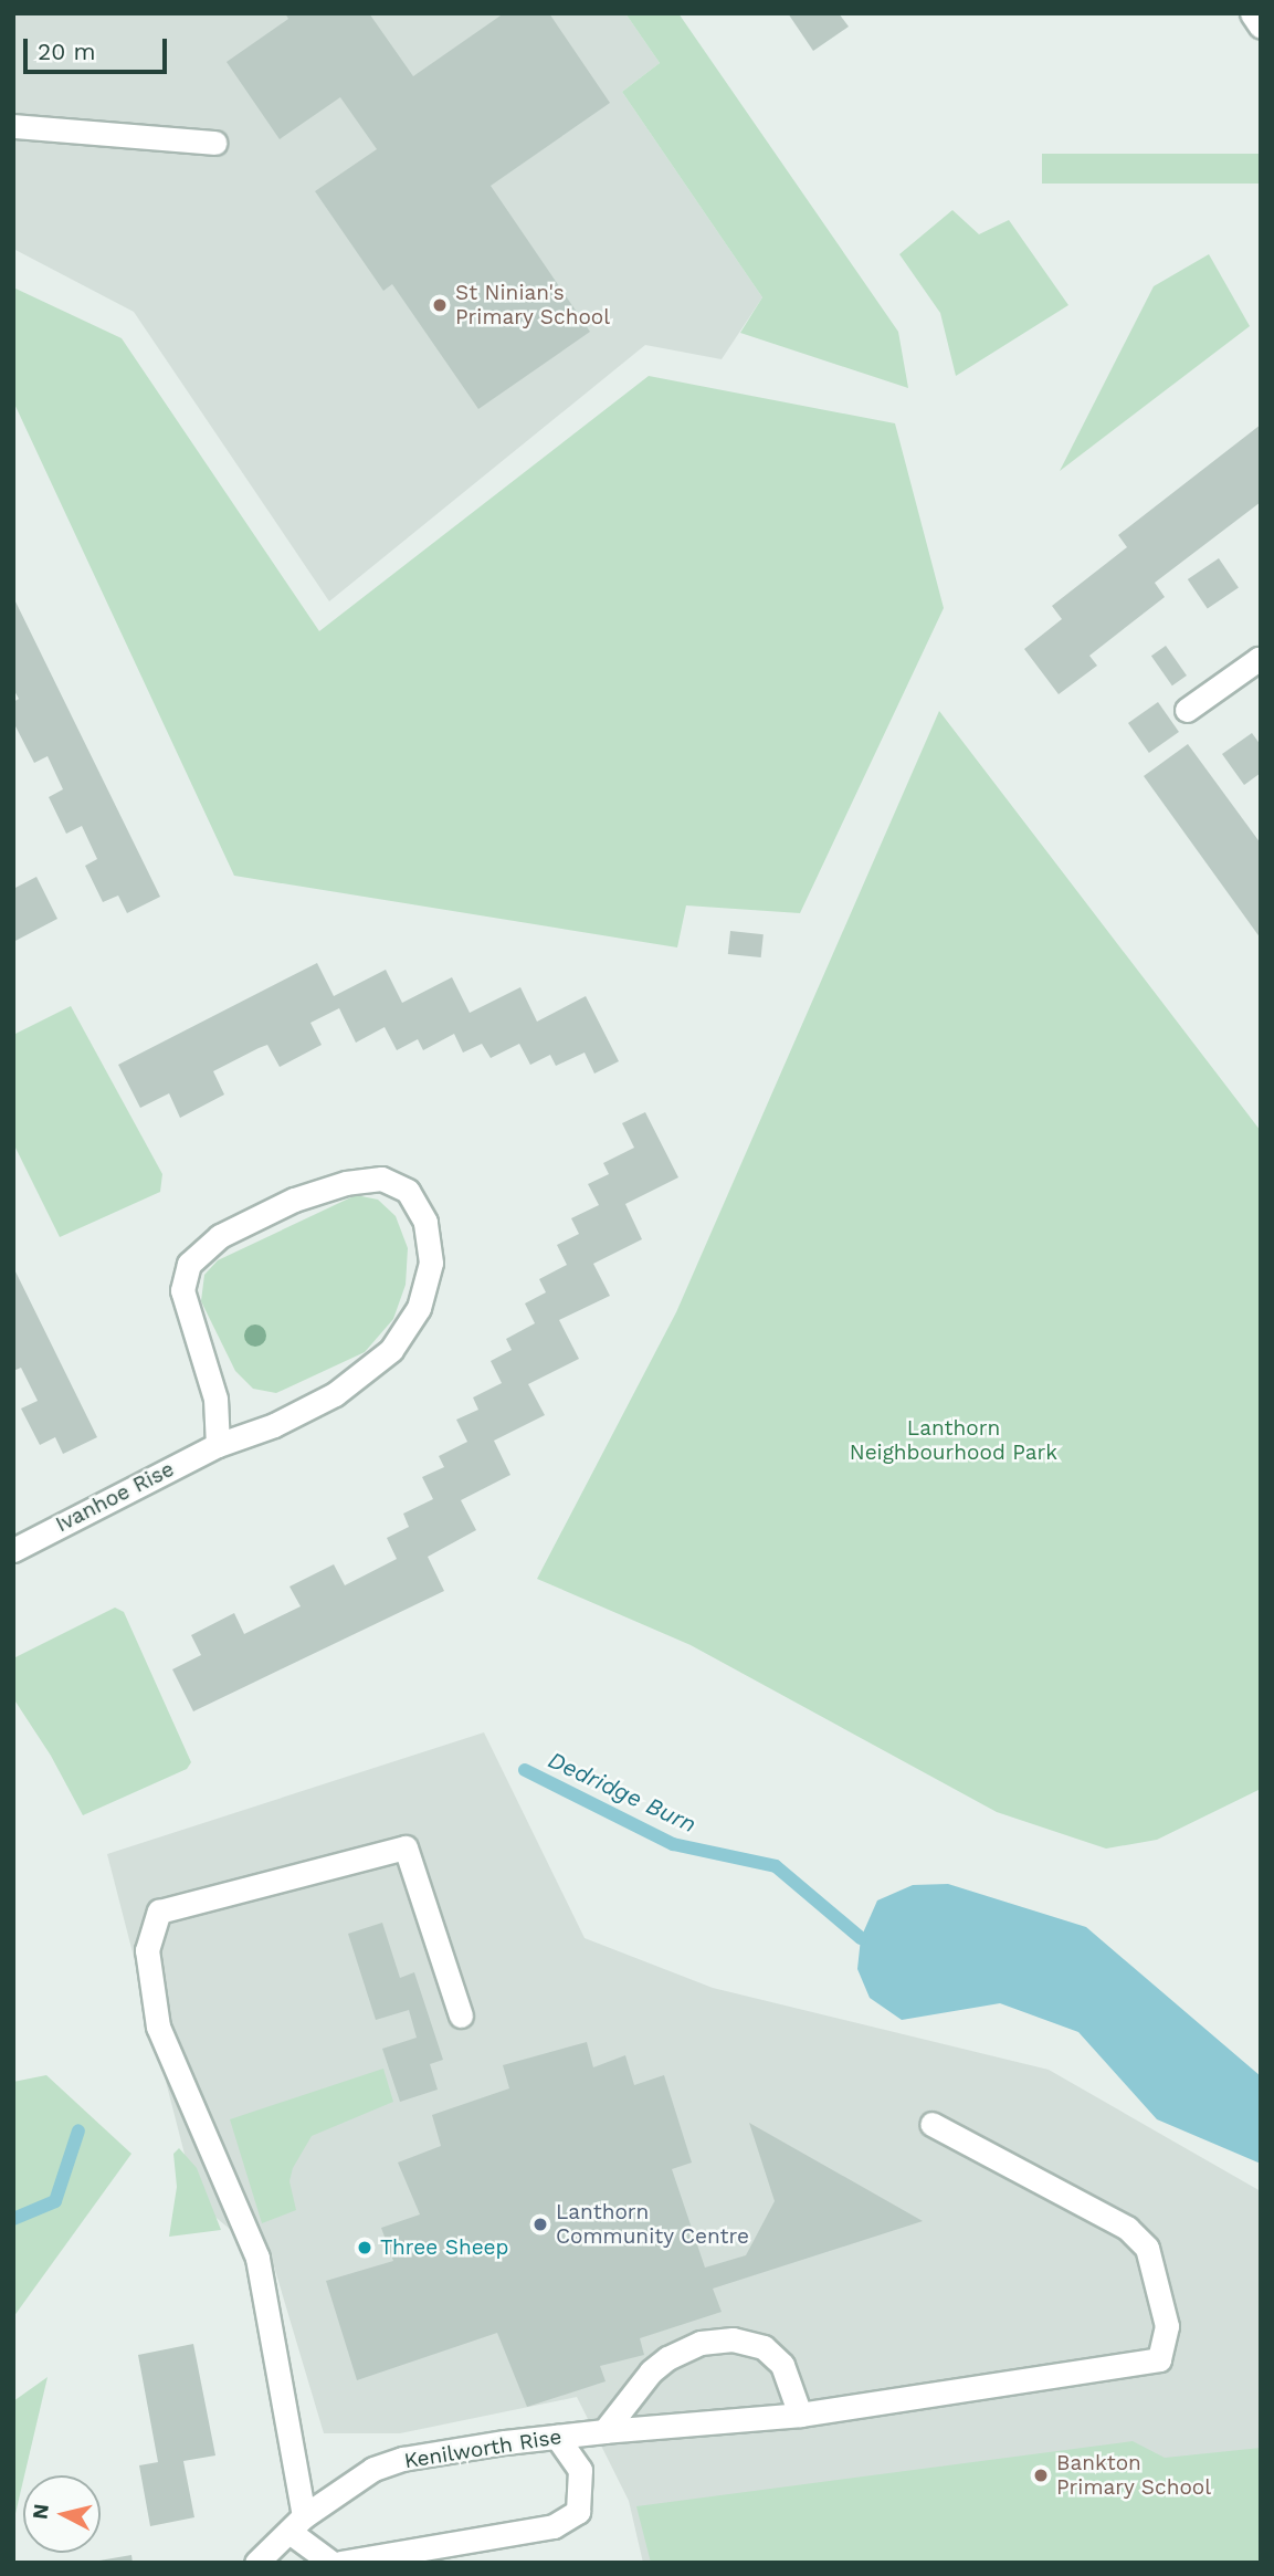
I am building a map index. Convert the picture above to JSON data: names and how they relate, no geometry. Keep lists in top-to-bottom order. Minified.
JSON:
{"streets":{"street":["Ivanhoe Rise","Kenilworth Rise"]},"water":["Dedridge Burn"],"parks":["Lanthorn Neighbourhood Park"],"places":["St Ninian's Primary School","Lanthorn Community Centre","Three Sheep","Bankton Primary School"],"scale_bar":"20 m","north":"left"}
